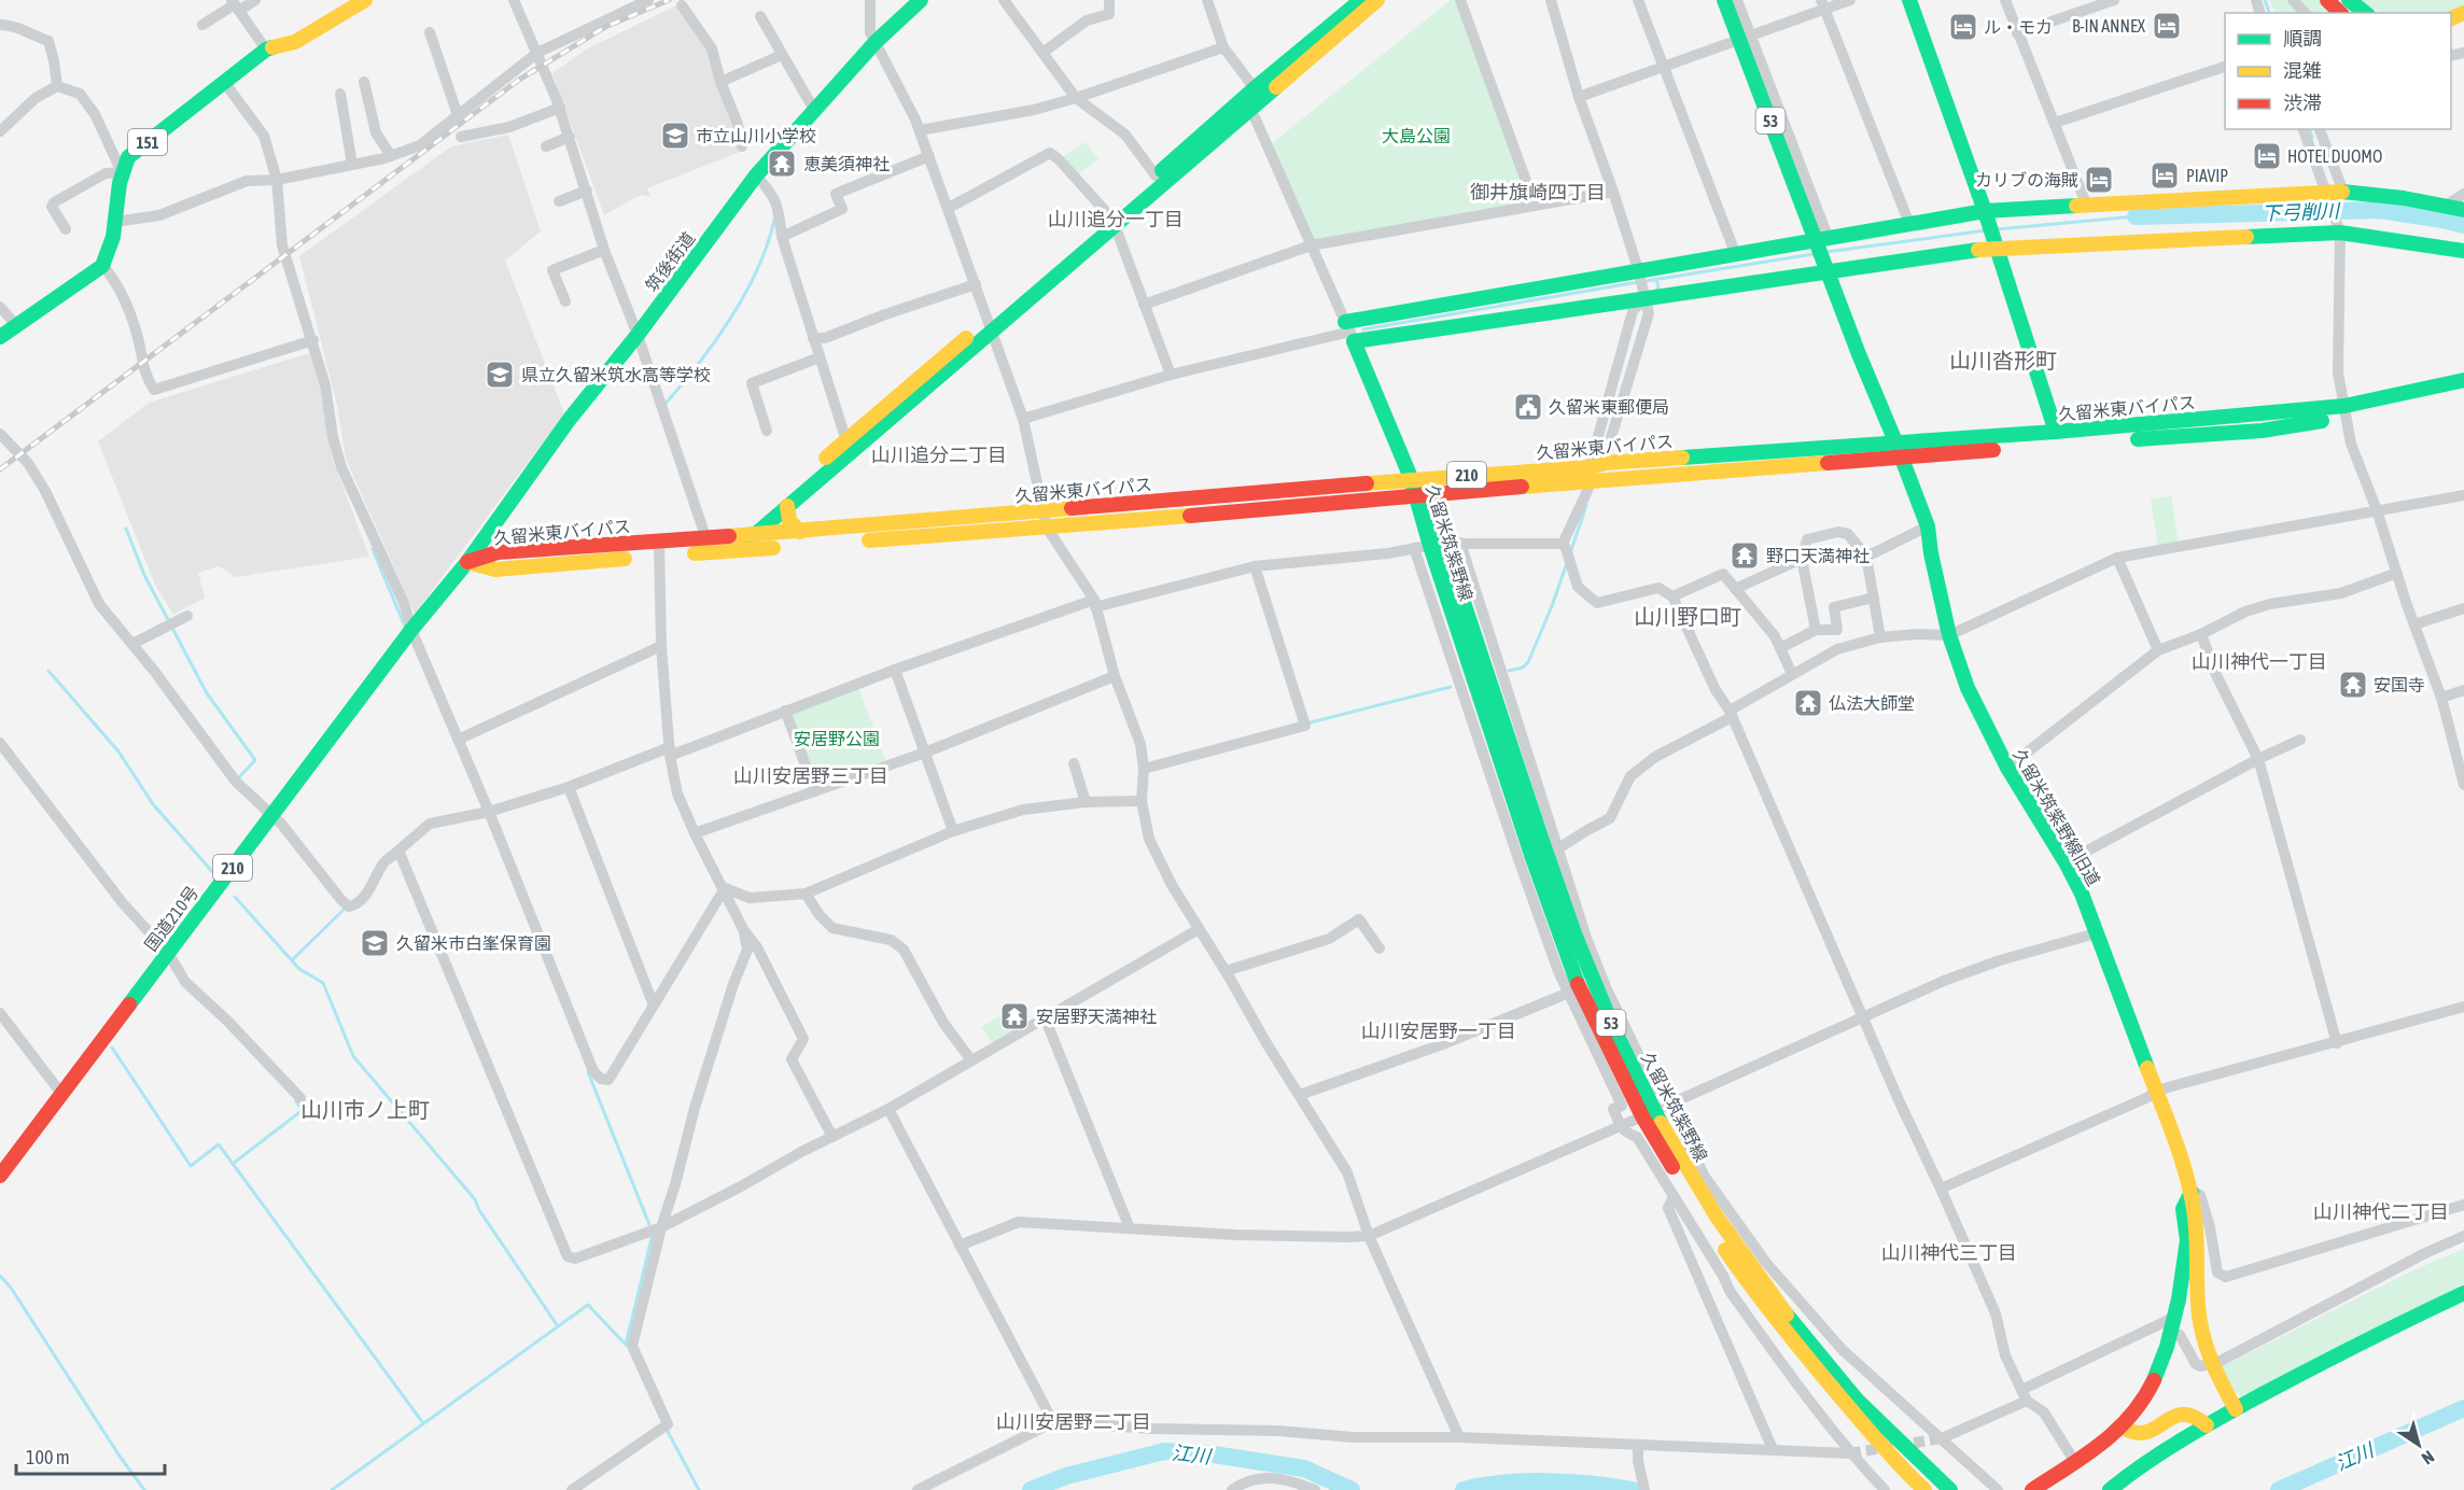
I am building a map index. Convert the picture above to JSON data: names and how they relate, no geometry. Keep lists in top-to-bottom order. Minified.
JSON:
{"streets":{"main road":["53","151","筑後街道","久留米東バイパス","210","久留米筑紫野線","久留米筑紫野線旧道","国道210号"]},"crossings":[["53","久留米東バイパス"],["53","久留米筑紫野線旧道"],["筑後街道","久留米東バイパス"],["筑後街道","国道210号"],["久留米東バイパス","久留米筑紫野線"],["久留米東バイパス","久留米筑紫野線旧道"],["久留米東バイパス","国道210号"]],"districts":["御井旗崎四丁目","山川追分一丁目","山川沓形町","山川追分二丁目","山川野口町","山川神代一丁目","山川安居野三丁目","山川安居野一丁目","山川市ノ上町","山川神代二丁目","山川神代三丁目","山川安居野二丁目"],"water":["下弓削川","江川"],"parks":["大島公園","安居野公園"],"places":{"hotel":["B-IN ANNEX","ル・モカ","HOTEL DUOMO","PIAVIP","カリブの海賊"],"school or university":["市立山川小学校","県立久留米筑水高等学校","久留米市白峯保育園"],"temple":["恵美須神社","野口天満神社","安国寺","仏法大師堂","安居野天満神社"],"public building":["久留米東郵便局"]},"legend":["順調","混雑","渋滞"],"scale_bar":"100 m","north":"bottom right"}
